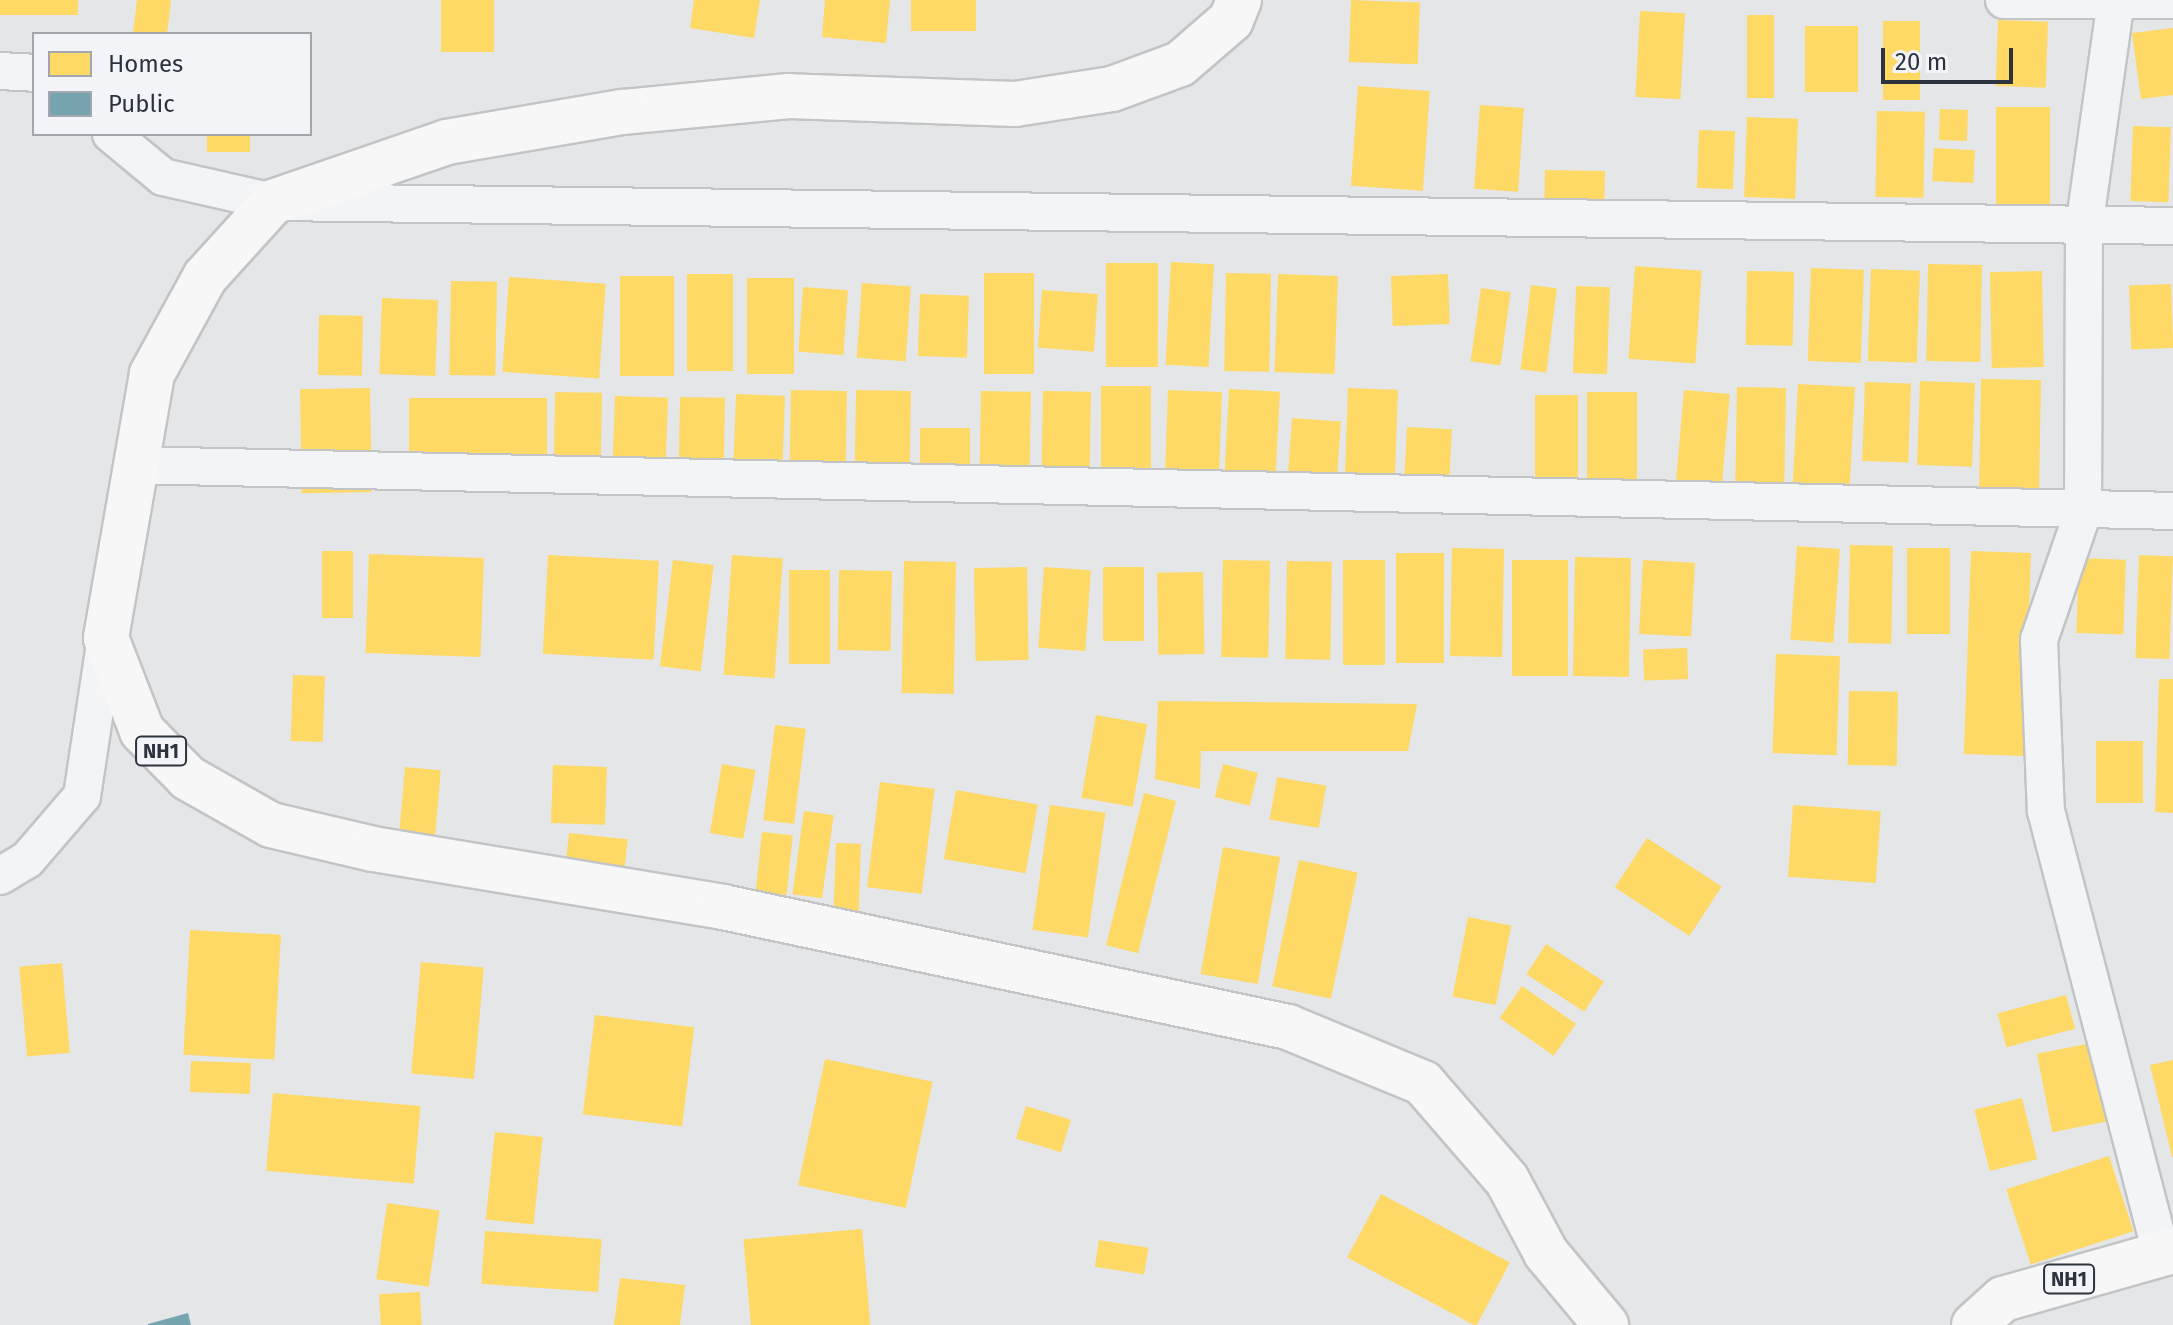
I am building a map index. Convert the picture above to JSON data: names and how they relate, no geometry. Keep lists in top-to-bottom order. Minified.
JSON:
{"streets":{"highway":["NH1"]},"legend":["Homes","Public"],"scale_bar":"20 m"}
